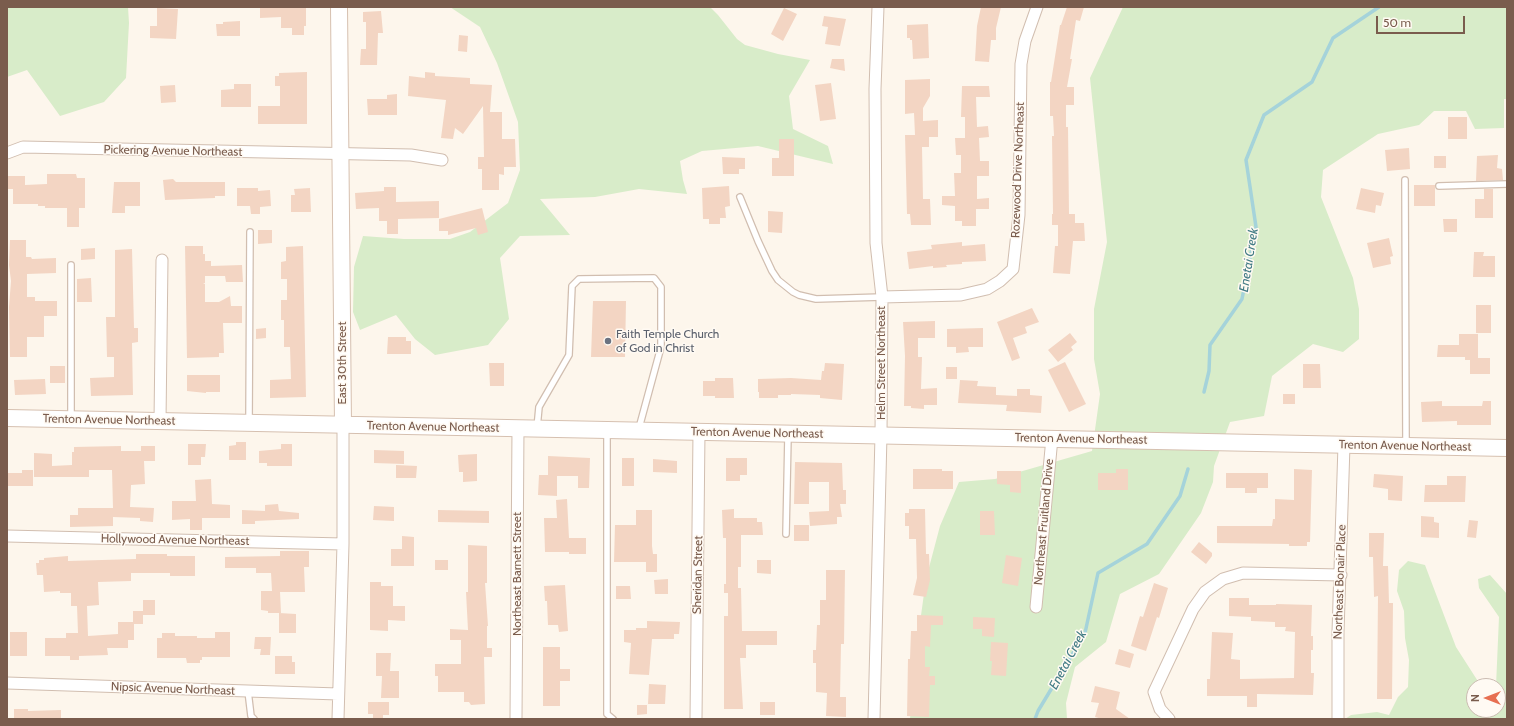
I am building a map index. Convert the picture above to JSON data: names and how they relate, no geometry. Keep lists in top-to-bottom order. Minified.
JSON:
{"streets":{"main road":["East 30th Street","Trenton Avenue Northeast"],"street":["Pickering Avenue Northeast","Rozewood Drive Northeast","Helm Street Northeast","Northeast Fruitland Drive","Hollywood Avenue Northeast","Northeast Barnett Street","Sheridan Street","Northeast Bonair Place","Nipsic Avenue Northeast"]},"crossings":[["Pickering Avenue Northeast","East 30th Street"],["Rozewood Drive Northeast","Helm Street Northeast"],["East 30th Street","Trenton Avenue Northeast"],["East 30th Street","Hollywood Avenue Northeast"],["East 30th Street","Nipsic Avenue Northeast"],["Helm Street Northeast","Trenton Avenue Northeast"],["Trenton Avenue Northeast","Northeast Fruitland Drive"],["Trenton Avenue Northeast","Northeast Barnett Street"],["Trenton Avenue Northeast","Sheridan Street"],["Trenton Avenue Northeast","Northeast Bonair Place"]],"water":["Enetai Creek"],"places":["Faith Temple Church of God in Christ"],"scale_bar":"50 m","north":"left"}
